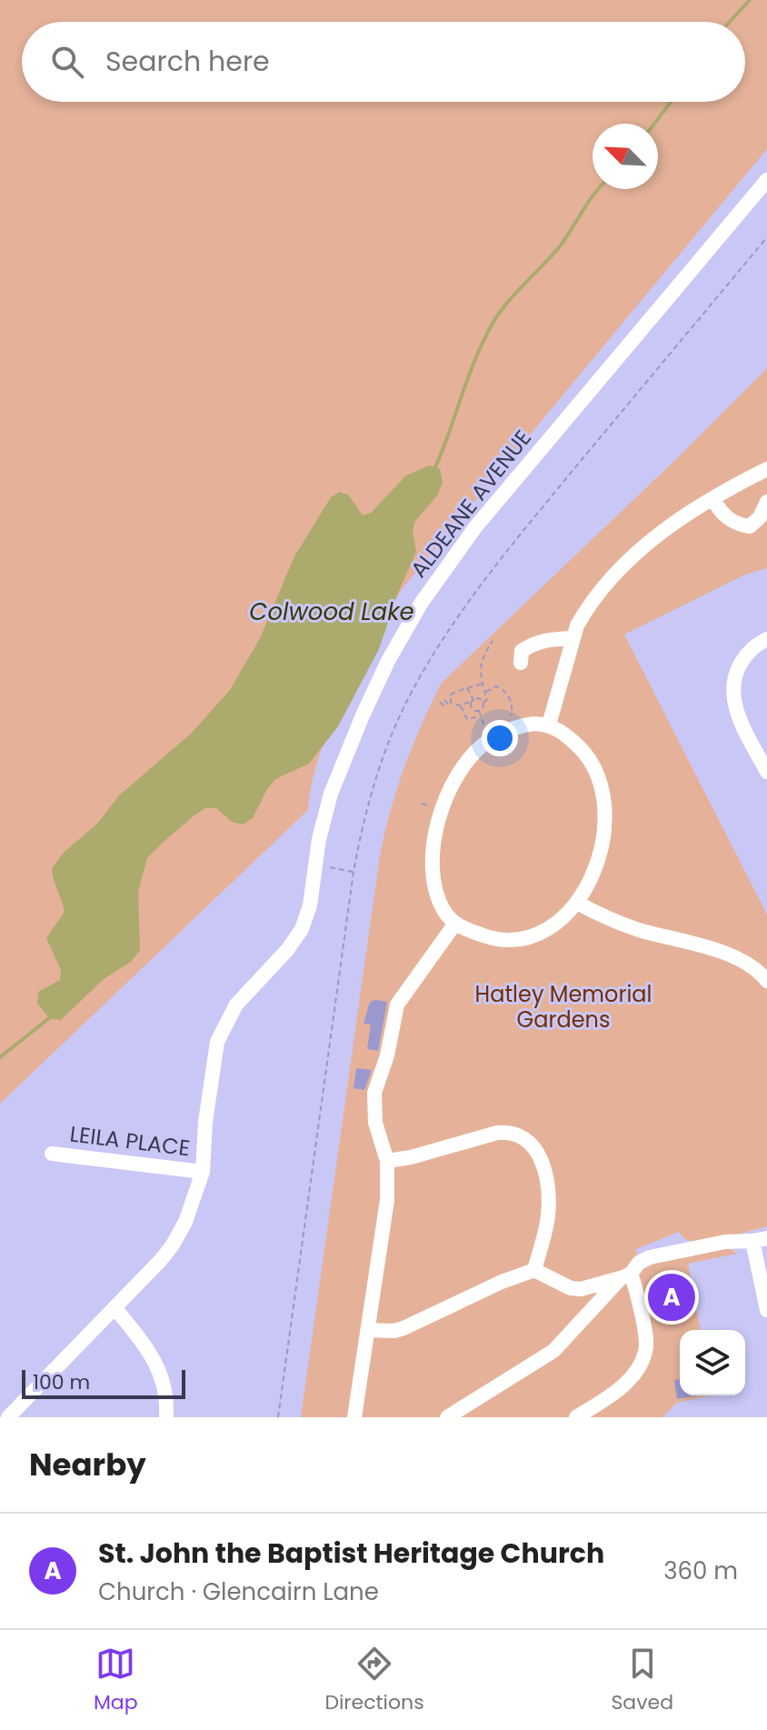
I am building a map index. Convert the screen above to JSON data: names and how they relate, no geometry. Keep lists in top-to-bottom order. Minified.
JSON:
{"streets":{"street":["ALDEANE AVENUE","LEILA PLACE"]},"crossings":[["ALDEANE AVENUE","LEILA PLACE"]],"water":["Colwood Lake"],"parks":["Hatley Memorial Gardens"],"scale_bar":"100 m","north":"top left","page":{"search":"Search here","pins":"A","scale":"100 m","heading":"Nearby","list":[{"mark":"A","name":"St. John the Baptist Heritage Church","note":"Church · Glencairn Lane","value":"360 m"}],"nav":["Map","Directions","Saved"]}}
